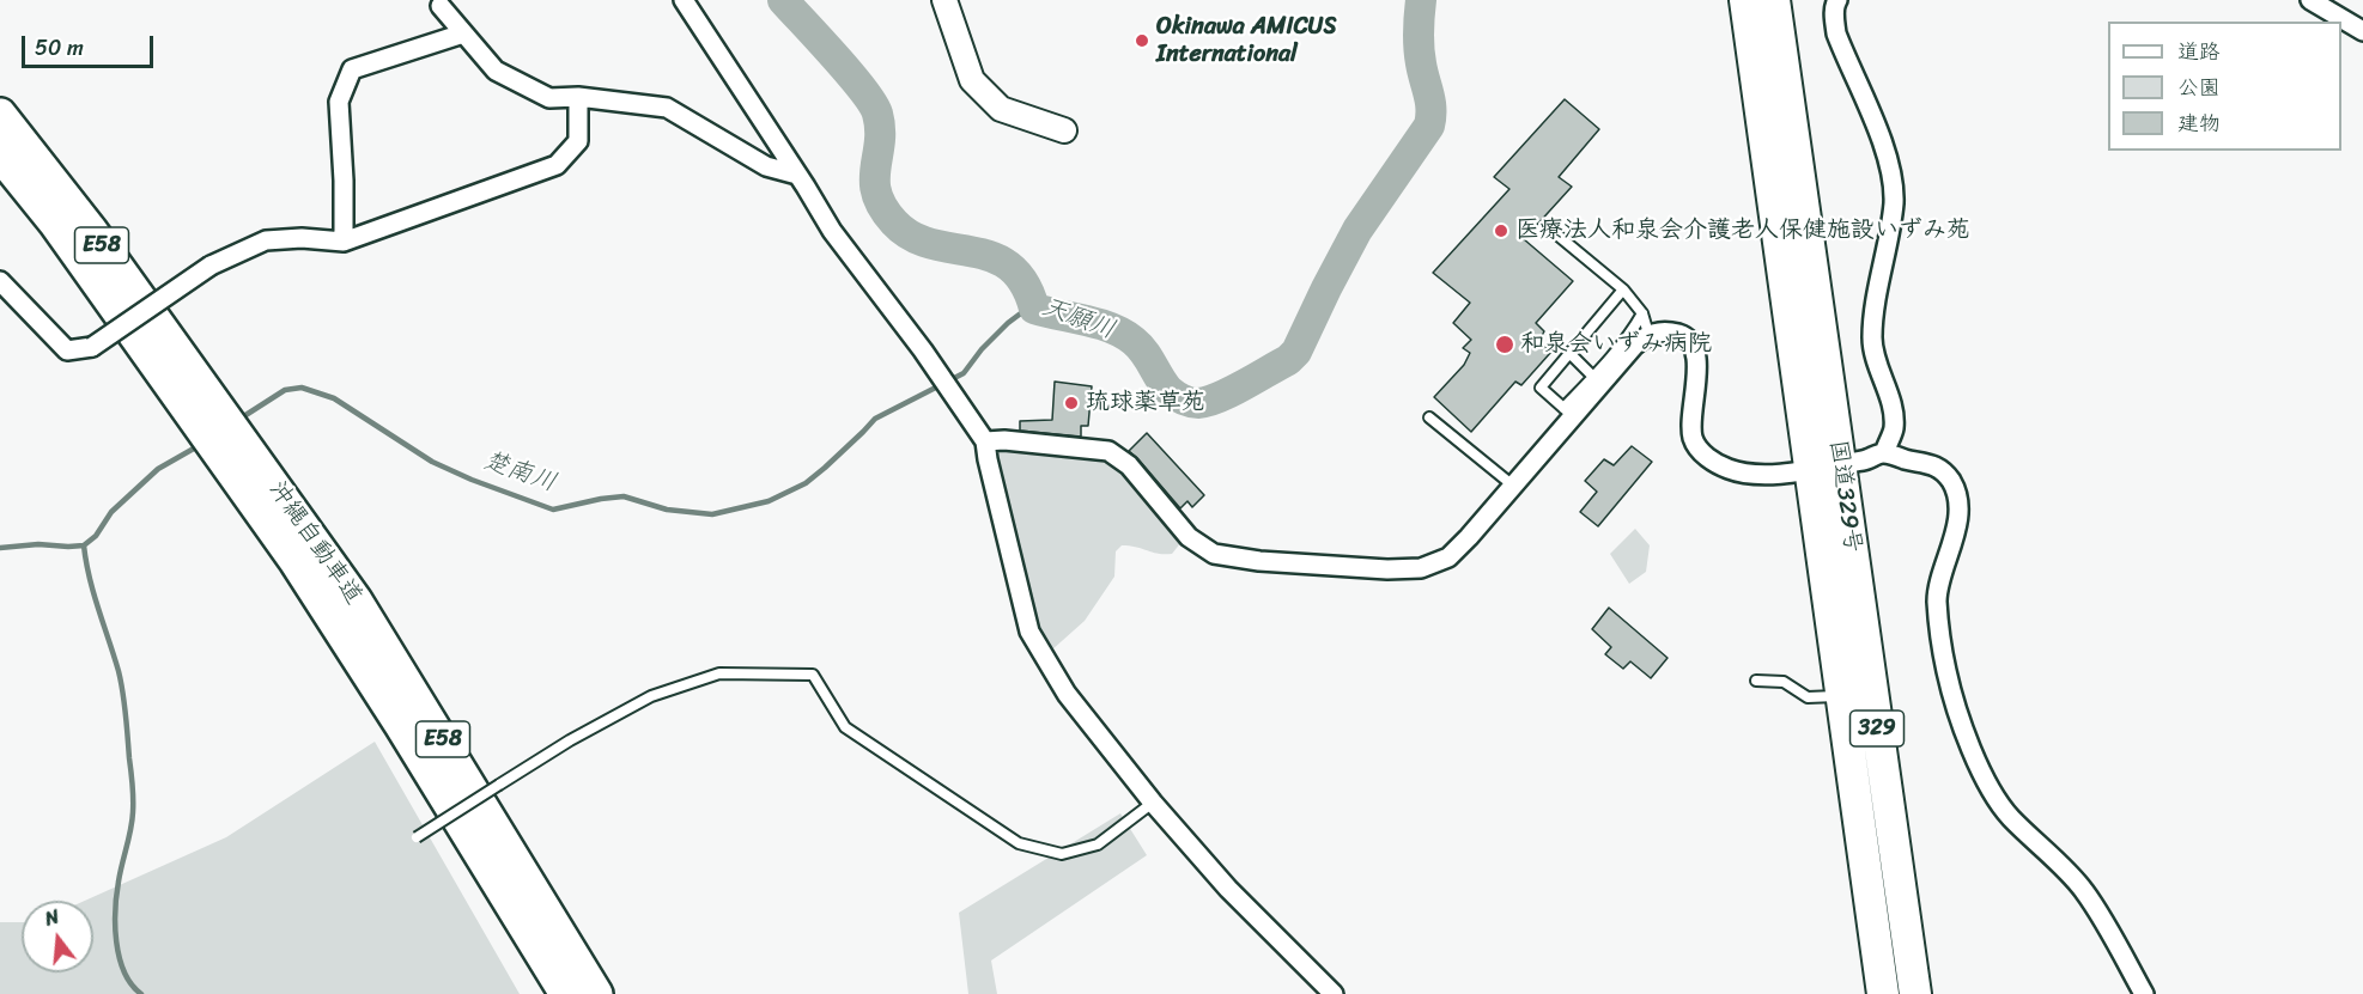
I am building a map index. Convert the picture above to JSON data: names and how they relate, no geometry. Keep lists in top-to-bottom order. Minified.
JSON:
{"streets":{"highway":["E58","国道329号","沖縄自動車道","329"]},"water":["天願川","楚南川"],"places":["Okinawa AMICUS International","医療法人和泉会介護老人保健施設いずみ苑","和泉会いずみ病院","琉球薬草苑"],"legend":["道路","公園","建物"],"scale_bar":"50 m","north":"top"}
